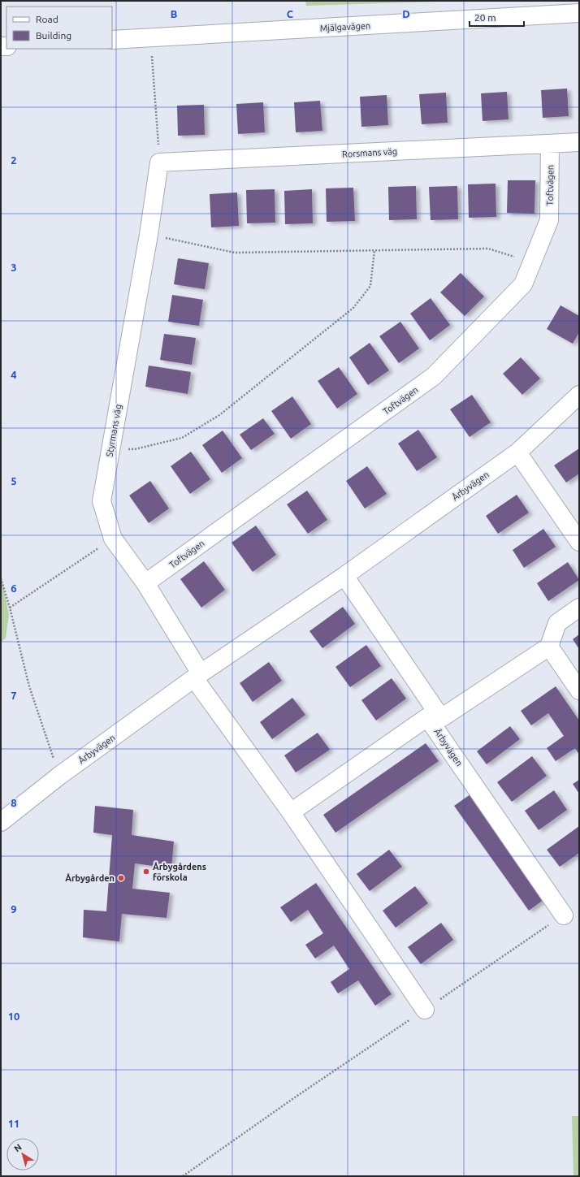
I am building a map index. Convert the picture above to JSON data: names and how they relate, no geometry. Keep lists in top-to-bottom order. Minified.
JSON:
{"streets":{"street":["Mjälgavägen","Rorsmans väg","Toftvägen","Styrmans väg","Årbyvägen"]},"crossings":[["Rorsmans väg","Toftvägen"],["Rorsmans väg","Styrmans väg"],["Toftvägen","Styrmans väg"],["Styrmans väg","Årbyvägen"]],"places":["Årbygårdens förskola","Årbygården"],"legend":["Road","Building"],"scale_bar":"20 m","north":"top left","grid":{"columns":["B","C","D"],"rows":["2","3","4","5","6","7","8","9","10","11"]}}
